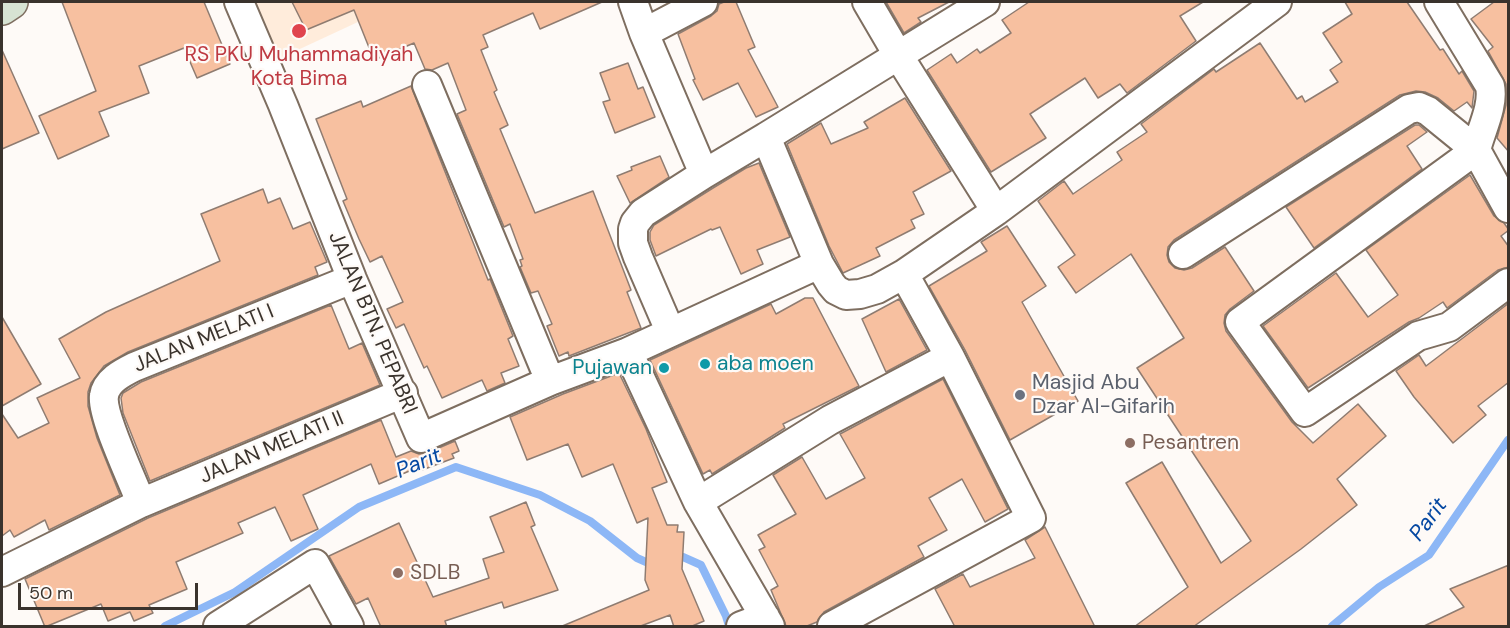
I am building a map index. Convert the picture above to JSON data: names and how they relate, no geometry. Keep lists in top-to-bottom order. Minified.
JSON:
{"streets":{"street":["JALAN BTN. PEPABRI","JALAN MELATI I","JALAN MELATI II"]},"crossings":[["JALAN BTN. PEPABRI","JALAN MELATI I"],["JALAN BTN. PEPABRI","JALAN MELATI II"],["JALAN MELATI I","JALAN MELATI II"]],"water":["Parit"],"places":["RS PKU Muhammadiyah Kota Bima","aba moen","Pujawan","Masjid Abu Dzar Al-Gifarih","Pesantren","SDLB"],"scale_bar":"50 m"}
